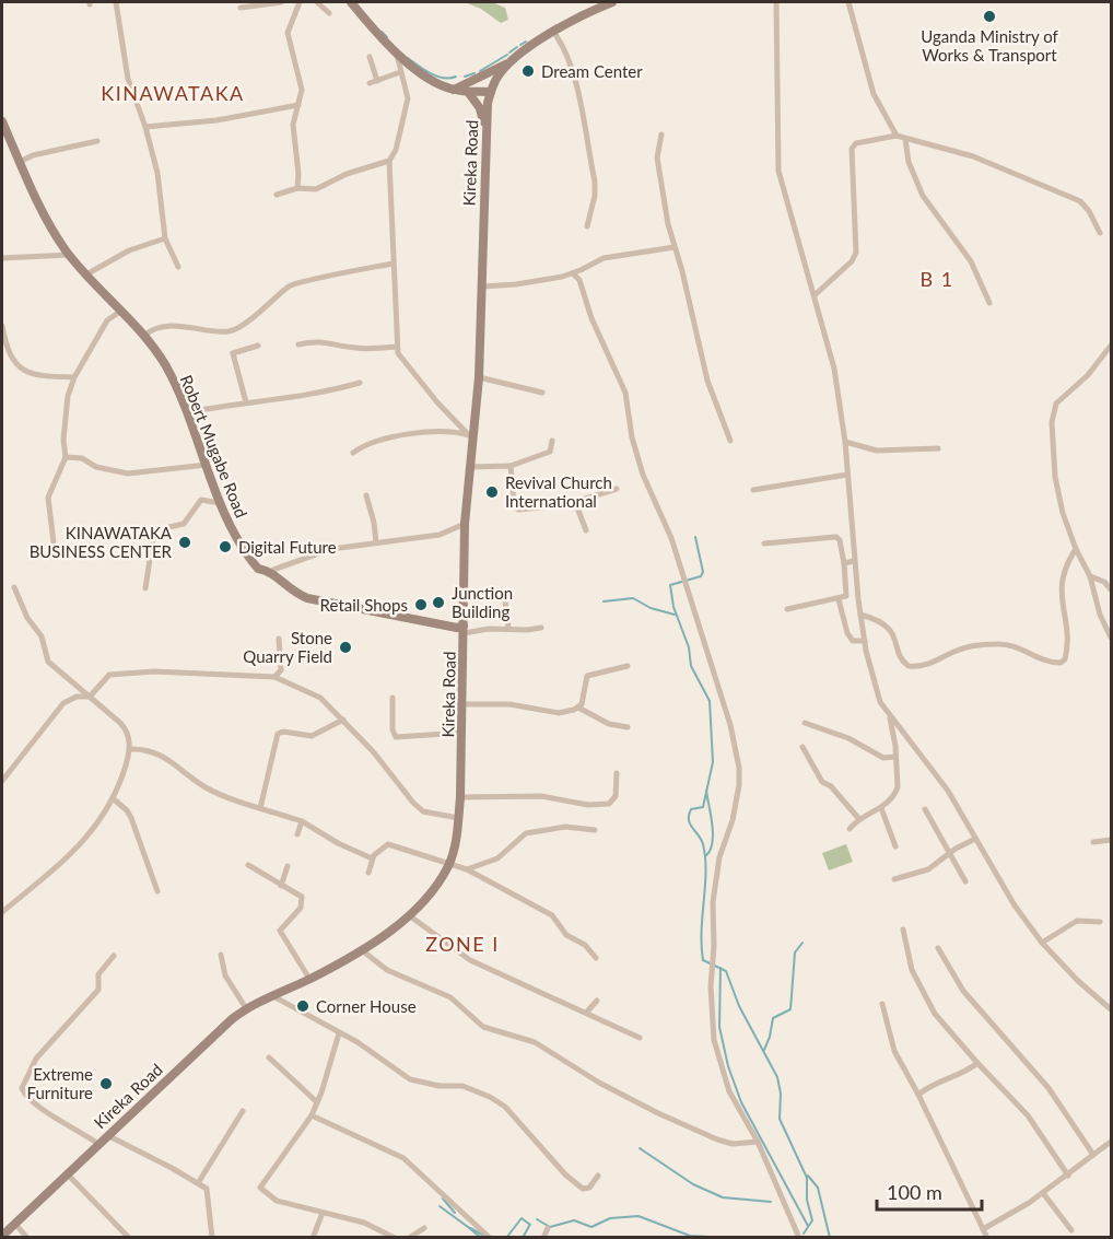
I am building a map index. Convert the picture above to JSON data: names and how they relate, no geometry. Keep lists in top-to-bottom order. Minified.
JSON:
{"streets":{"main road":["Kireka Road","Robert Mugabe Road"]},"crossings":[["Kireka Road","Robert Mugabe Road"]],"districts":["KINAWATAKA","B 1","ZONE I"],"places":["Uganda Ministry of Works & Transport","Dream Center","Revival Church International","KINAWATAKA BUSINESS CENTER","Digital Future","Junction Building","Retail Shops","Stone Quarry Field","Corner House","Extreme Furniture"],"scale_bar":"100 m"}
